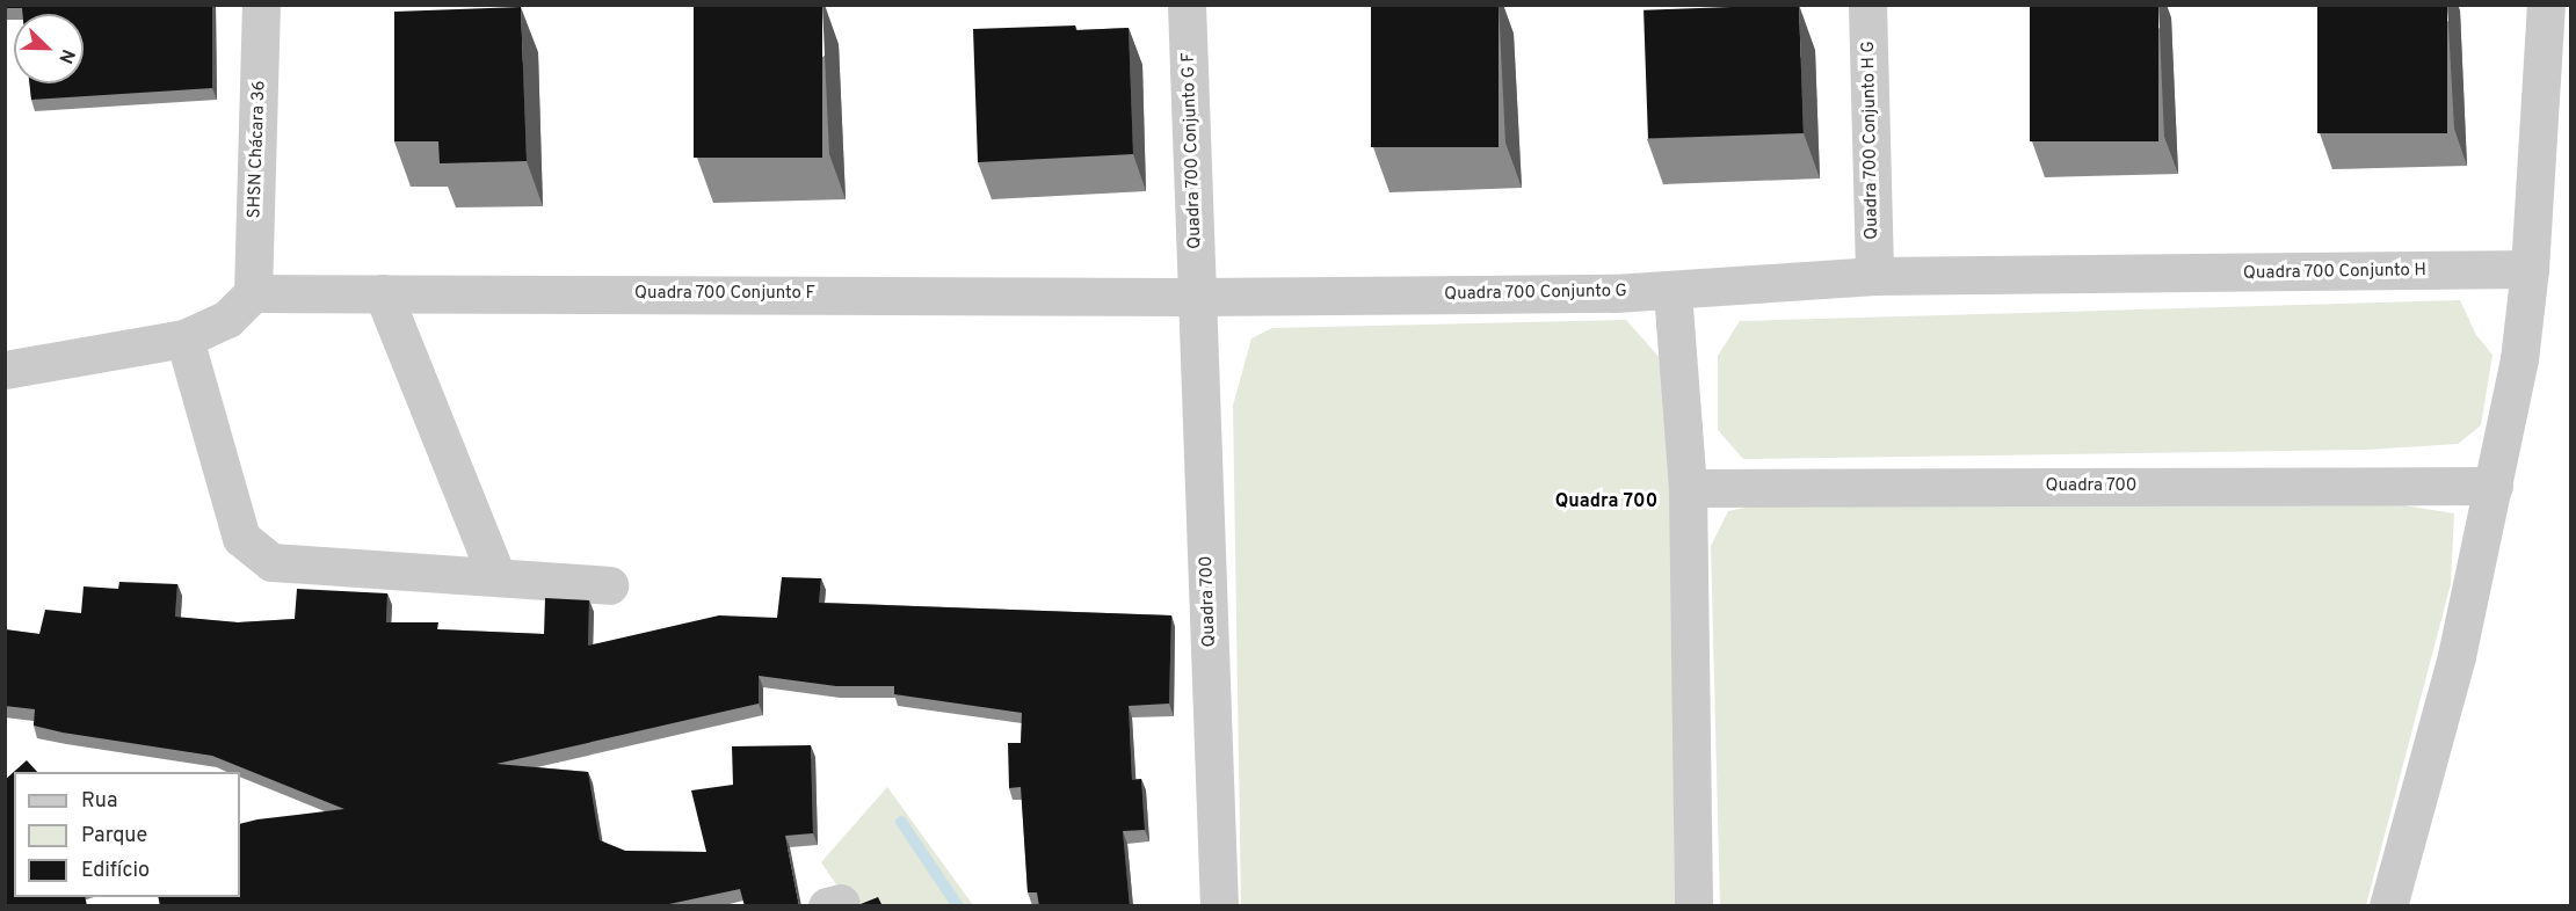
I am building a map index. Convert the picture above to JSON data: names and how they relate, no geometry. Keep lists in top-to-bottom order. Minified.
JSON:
{"streets":{"street":["Quadra 700 Conjunto H G","SHSN Chácara 36","Quadra 700 Conjunto G F","Quadra 700 Conjunto H","Quadra 700 Conjunto G","Quadra 700 Conjunto F","Quadra 700"]},"crossings":[["Quadra 700 Conjunto H G","Quadra 700 Conjunto H"],["Quadra 700 Conjunto H G","Quadra 700 Conjunto G"],["SHSN Chácara 36","Quadra 700 Conjunto F"],["Quadra 700 Conjunto G F","Quadra 700 Conjunto G"],["Quadra 700 Conjunto G F","Quadra 700 Conjunto F"],["Quadra 700 Conjunto G F","Quadra 700"],["Quadra 700 Conjunto H","Quadra 700 Conjunto G"],["Quadra 700 Conjunto G","Quadra 700 Conjunto F"],["Quadra 700 Conjunto G","Quadra 700"],["Quadra 700 Conjunto F","Quadra 700"]],"districts":["Quadra 700"],"legend":["Rua","Parque","Edifício"],"north":"bottom right"}
